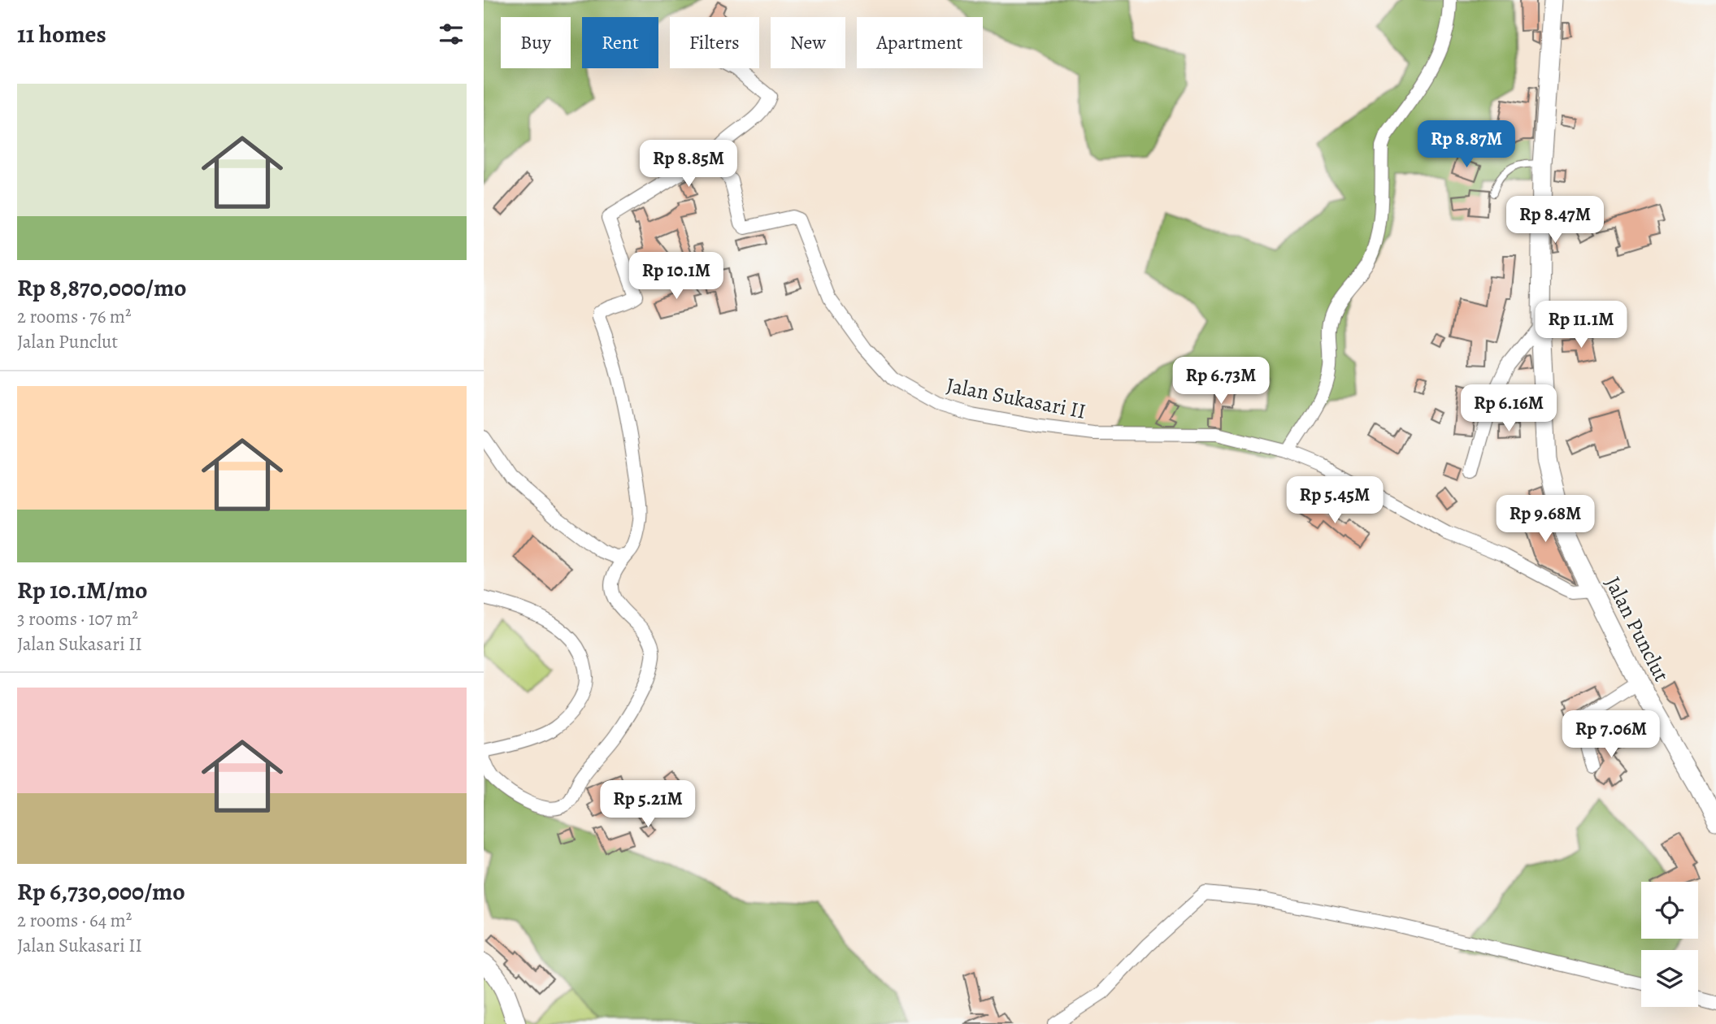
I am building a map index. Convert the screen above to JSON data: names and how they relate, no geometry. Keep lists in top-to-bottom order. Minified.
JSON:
{"streets":{"main road":["Jalan Punclut"],"street":["Jalan Sukasari II"]},"crossings":[["Jalan Sukasari II","Jalan Punclut"]],"page":{"heading":"11 homes","chip":["Buy","Rent","Filters","New","Apartment"],"list":[{"name":"Rp 8,870,000/mo","note":"2 rooms · 76 m² · Jalan Punclut"},{"name":"Rp 10.1M/mo","note":"3 rooms · 107 m² · Jalan Sukasari II"},{"name":"Rp 6,730,000/mo","note":"2 rooms · 64 m² · Jalan Sukasari II"}],"price":["Rp 8.87M","Rp 8.85M","Rp 8.47M","Rp 10.1M","Rp 11.1M","Rp 6.73M","Rp 6.16M","Rp 5.45M","Rp 9.68M","Rp 7.06M","Rp 5.21M"]}}
